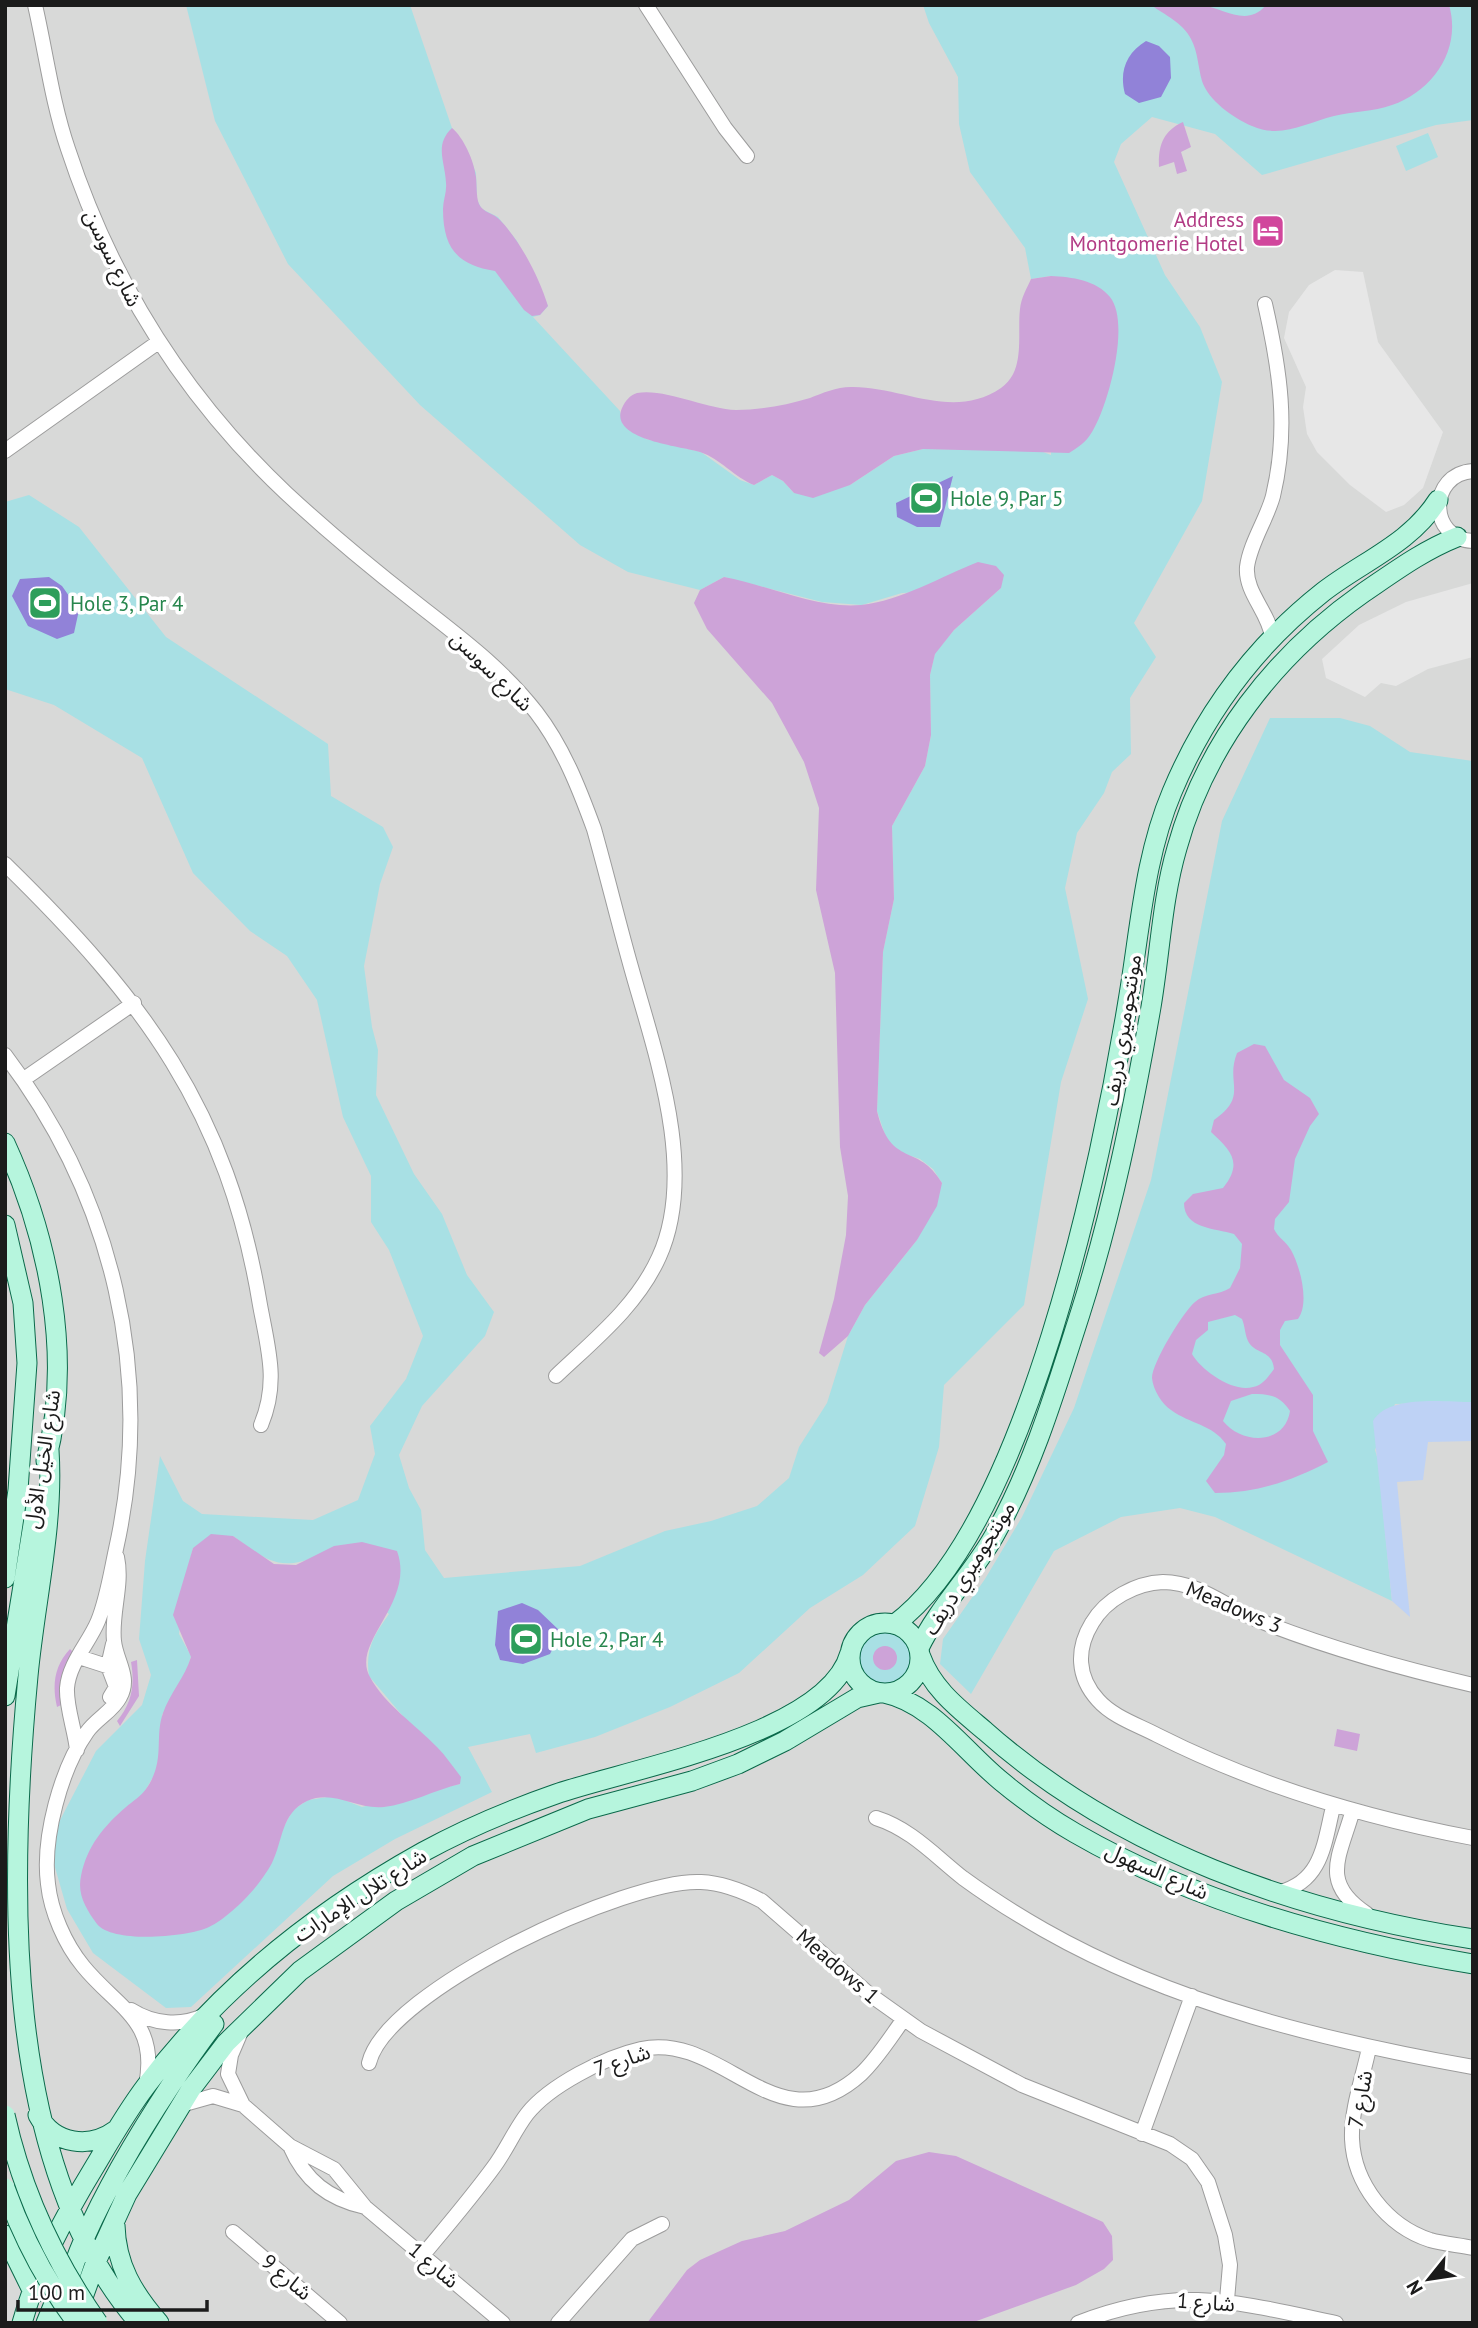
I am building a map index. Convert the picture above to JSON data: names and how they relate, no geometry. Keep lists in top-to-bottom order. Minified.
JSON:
{"streets":{"main road":["مونتجوميري دريف","شارع الخيل الأول","شارع السهول","شارع تلال الإمارات"],"street":["شارع سوسن","Meadows 3","Meadows 1","شارع 7","شارع 1","شارع 9"]},"crossings":[["مونتجوميري دريف","شارع السهول"],["مونتجوميري دريف","شارع تلال الإمارات"],["شارع السهول","شارع تلال الإمارات"],["Meadows 1","شارع 7"],["Meadows 1","شارع 1"],["شارع 7","شارع 1"]],"places":{"hotel":["Address Montgomerie Hotel"],"sports":["Hole 9, Par 5","Hole 3, Par 4","Hole 2, Par 4"]},"scale_bar":"100 m","north":"bottom left"}
